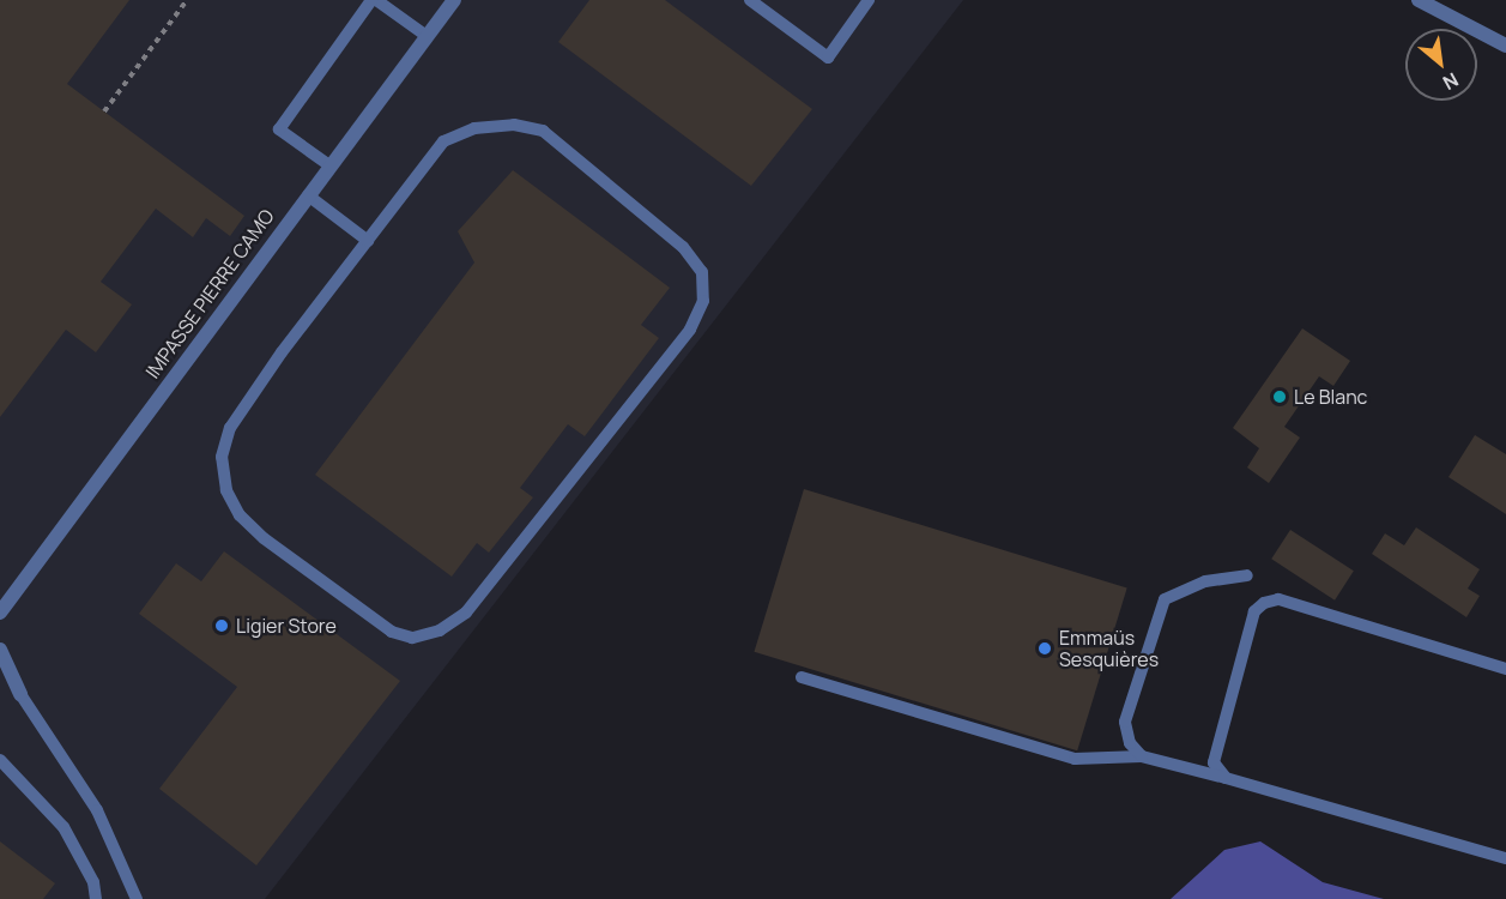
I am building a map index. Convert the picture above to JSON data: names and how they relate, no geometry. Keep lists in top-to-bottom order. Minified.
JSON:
{"streets":{"street":["IMPASSE PIERRE CAMO"]},"places":["Le Blanc","Ligier Store","Emmaüs Sesquières"],"north":"bottom right"}
